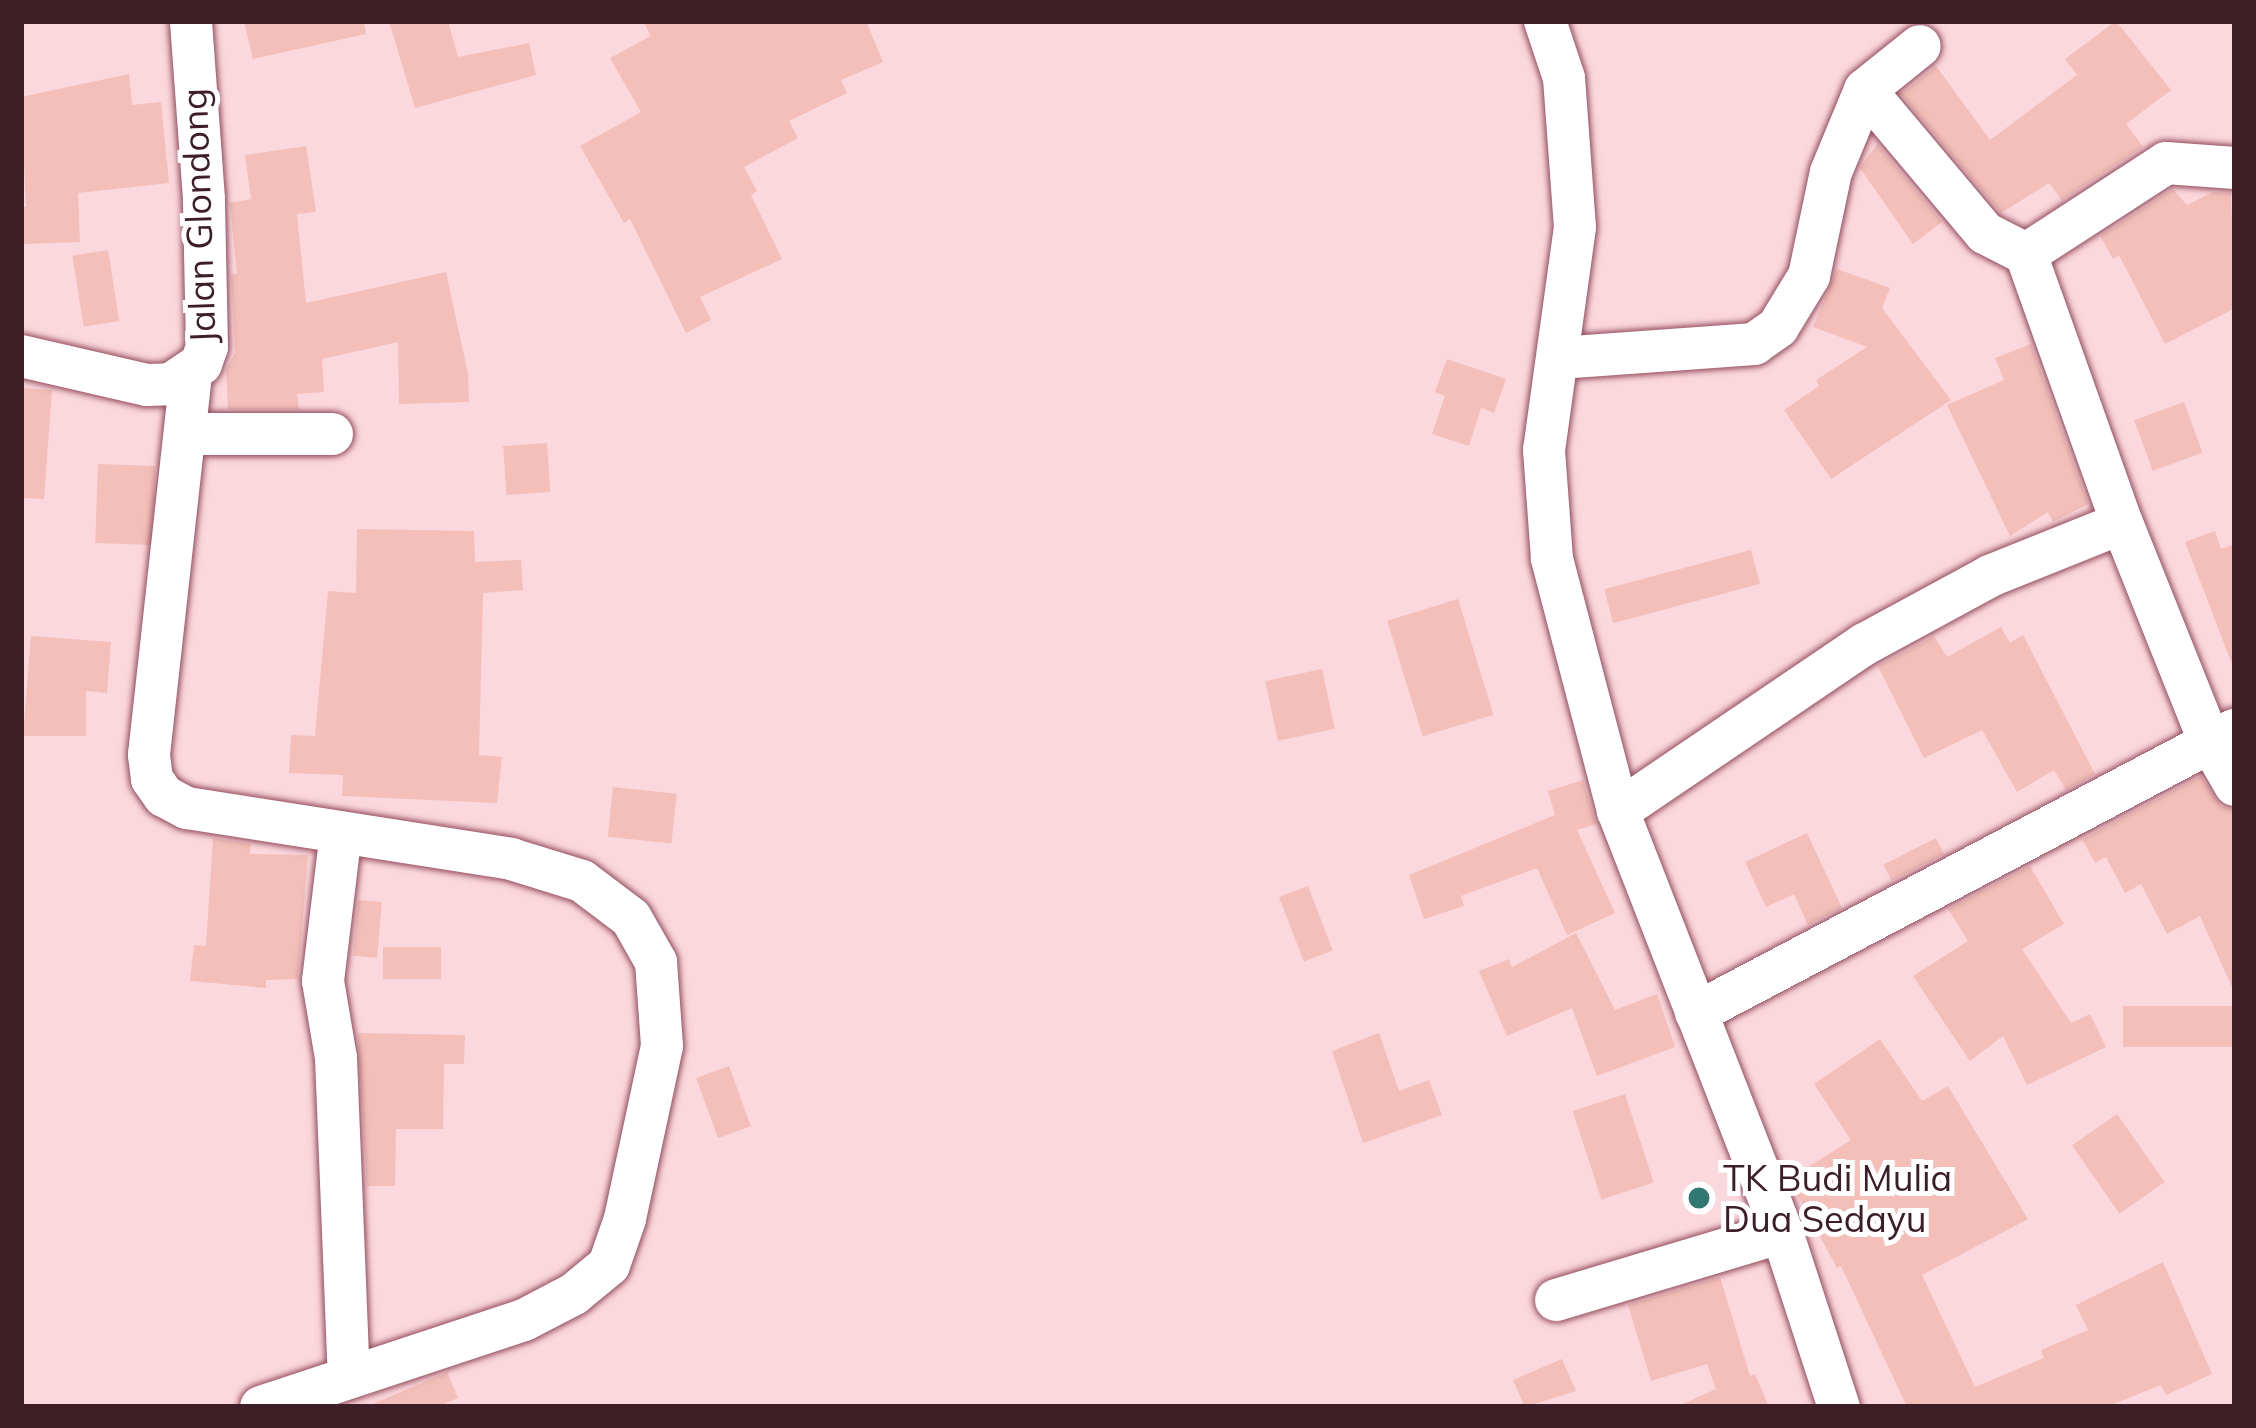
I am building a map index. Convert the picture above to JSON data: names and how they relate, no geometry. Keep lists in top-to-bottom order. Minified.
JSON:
{"streets":{"street":["Jalan Glondong"]},"places":["TK Budi Mulia Dua Sedayu"]}
